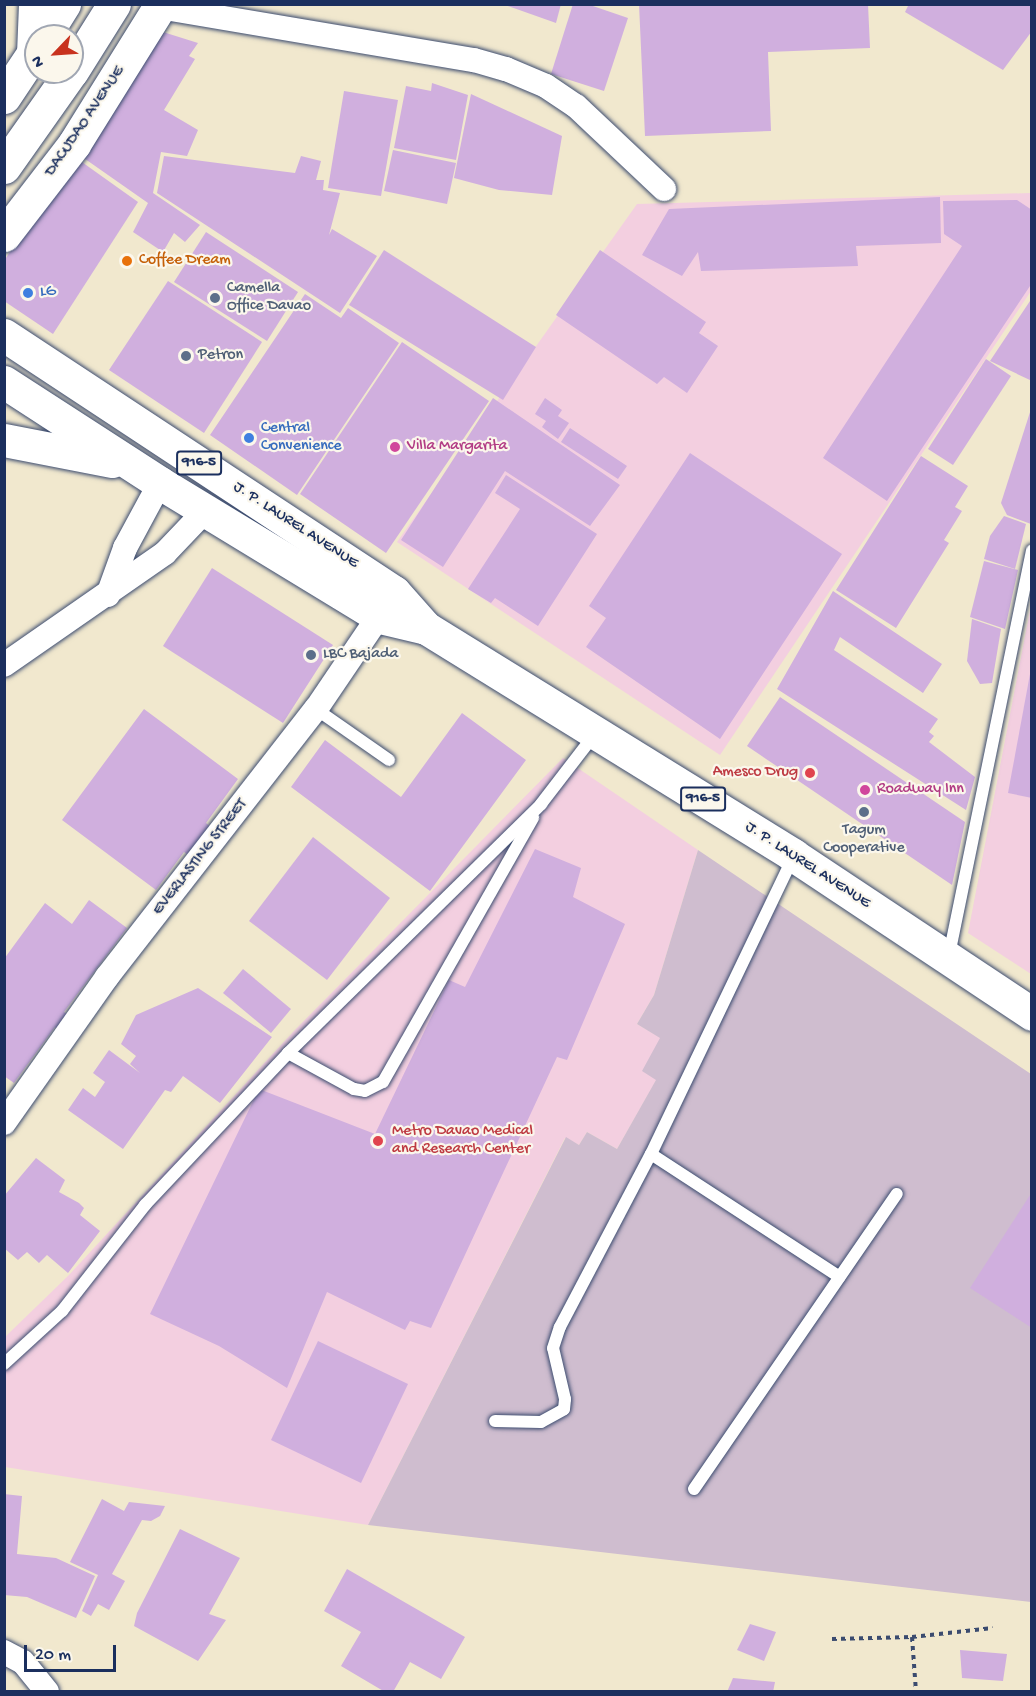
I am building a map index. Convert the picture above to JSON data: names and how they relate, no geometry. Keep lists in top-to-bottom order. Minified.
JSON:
{"streets":{"main road":["DACUDAO AVENUE","916-5","J. P. LAUREL AVENUE"],"street":["EVERLASTING STREET"]},"crossings":[["J. P. LAUREL AVENUE","EVERLASTING STREET"]],"places":["Coffee Dream","LG","Camella Office Davao","Petron","Central Convenience","Villa Margarita","LBC Bajada","Amesco Drug","Roadway Inn","Tagum Cooperative","Metro Davao Medical and Research Center"],"scale_bar":"20 m","north":"bottom left"}
